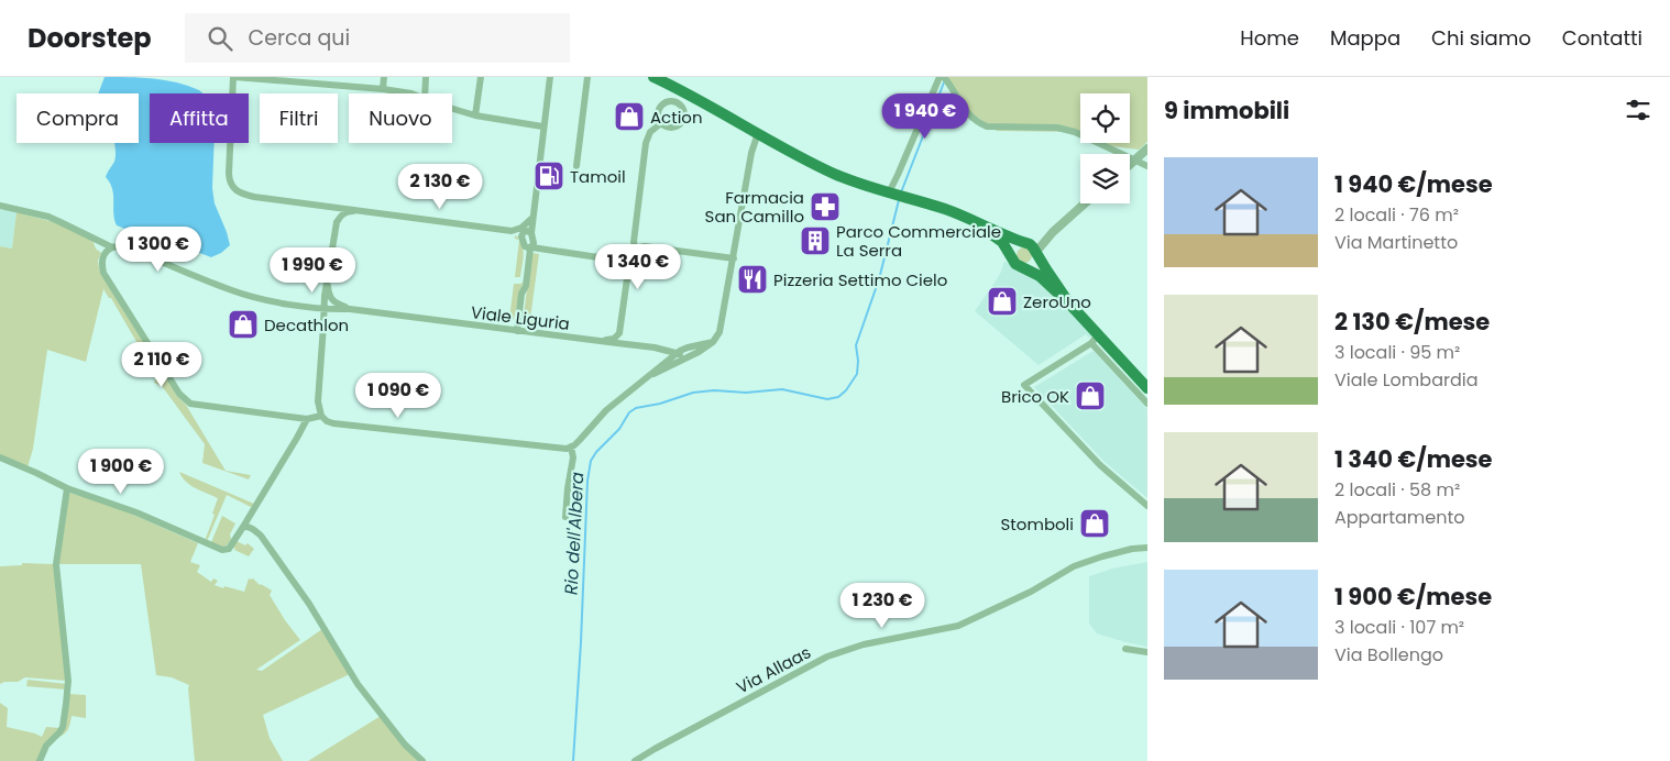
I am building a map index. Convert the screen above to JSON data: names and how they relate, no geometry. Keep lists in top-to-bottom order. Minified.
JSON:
{"streets":{"street":["Viale Liguria","Via Allaas"]},"water":["Rio dell'Albera"],"places":{"shop":["Action","ZeroUno","Decathlon","Brico OK","Stomboli"],"fuel station":["Tamoil"],"pharmacy":["Farmacia San Camillo"],"building":["Parco Commerciale La Serra"],"restaurant":["Pizzeria Settimo Cielo"]},"page":{"header":"Doorstep","search":"Cerca qui","nav":["Home","Mappa","Chi siamo","Contatti"],"heading":"9 immobili","price":["1 940 €","2 130 €","1 300 €","1 340 €","1 990 €","2 110 €","1 090 €","1 900 €","1 230 €"],"chip":["Compra","Affitta","Filtri","Nuovo"],"list":[{"name":"1 940 €/mese","note":"2 locali · 76 m² · Via Martinetto"},{"name":"2 130 €/mese","note":"3 locali · 95 m² · Viale Lombardia"},{"name":"1 340 €/mese","note":"2 locali · 58 m² · Appartamento"},{"name":"1 900 €/mese","note":"3 locali · 107 m² · Via Bollengo"}]}}
